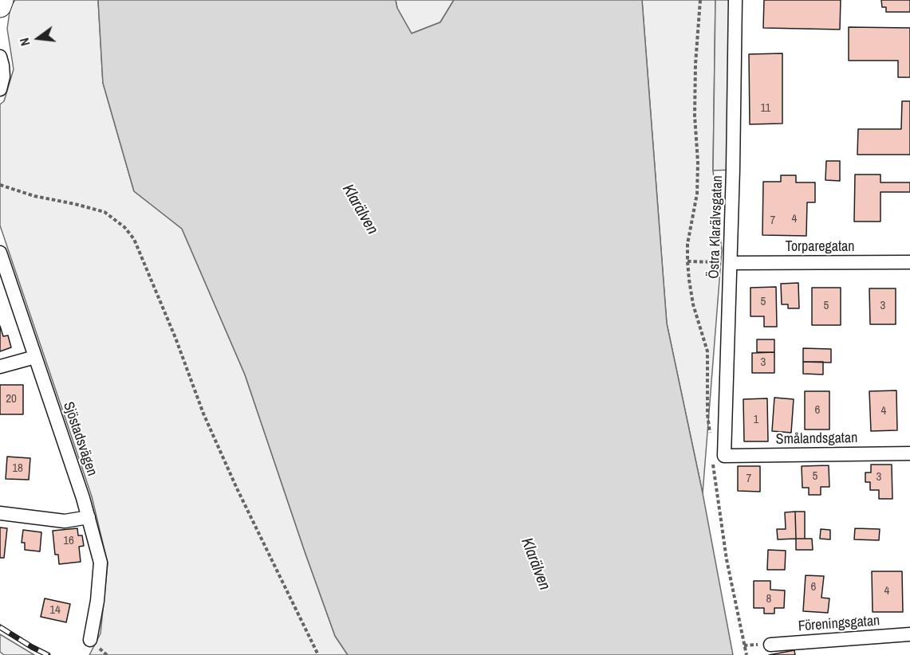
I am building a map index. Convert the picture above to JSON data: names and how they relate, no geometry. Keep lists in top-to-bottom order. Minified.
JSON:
{"streets":{"street":["Östra Klarälvsgatan","Torparegatan","Sjöstadsvägen","Smålandsgatan","Föreningsgatan"]},"crossings":[["Östra Klarälvsgatan","Torparegatan"],["Östra Klarälvsgatan","Smålandsgatan"]],"water":["Klarälven"],"house_numbers":["11","4","7","5","5","3","3","20","6","4","1","18","5","3","7","16","6","4","8","14"],"north":"left"}
